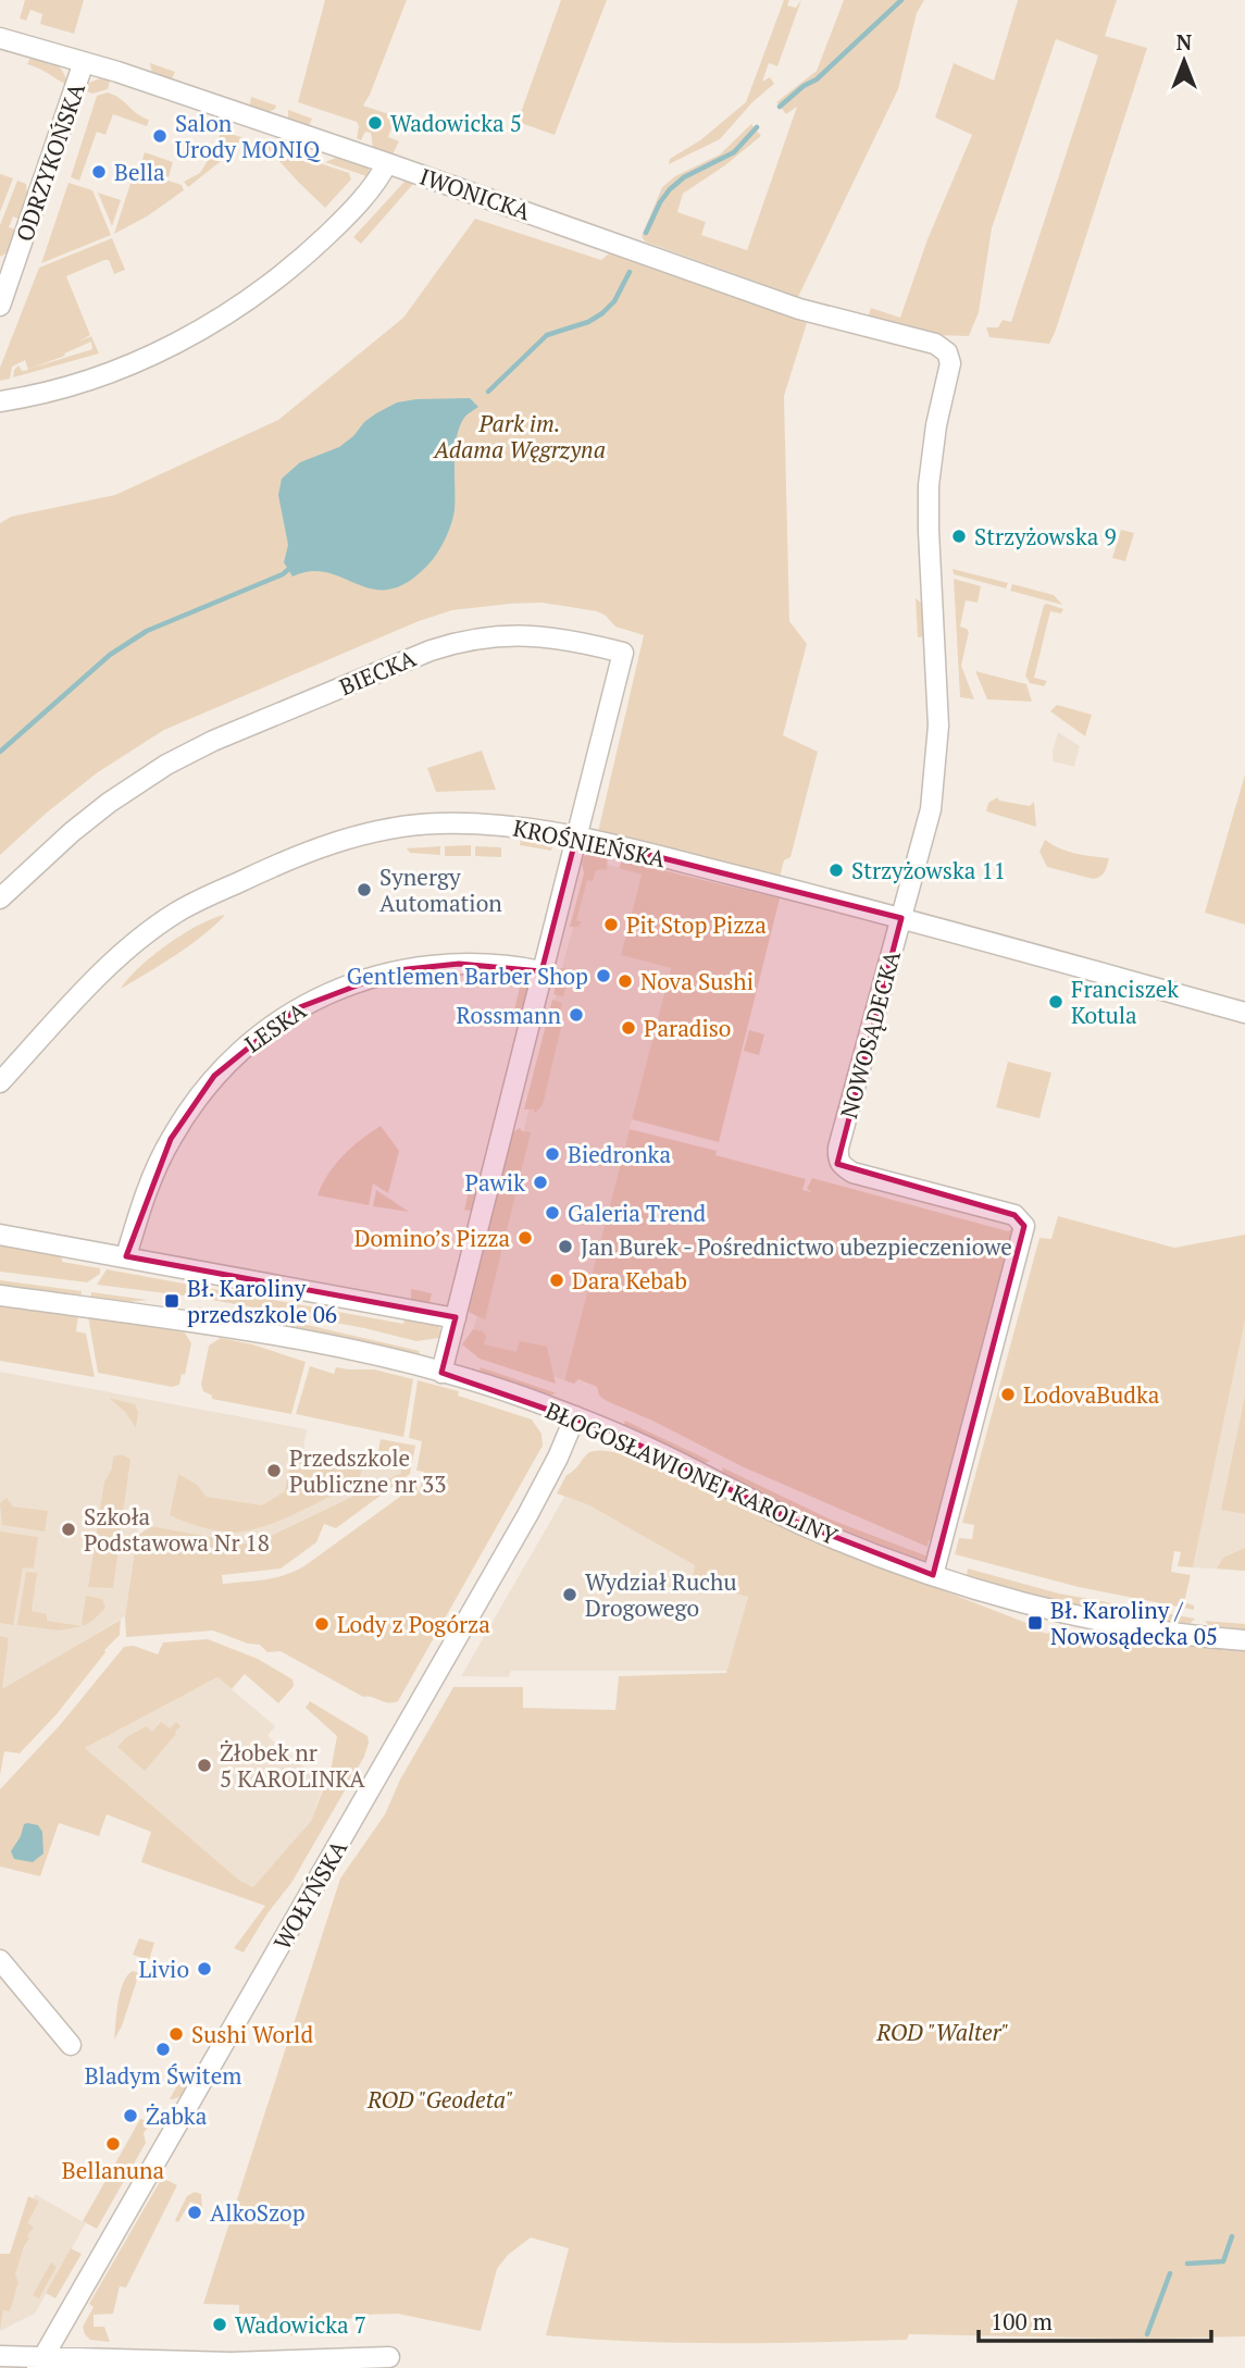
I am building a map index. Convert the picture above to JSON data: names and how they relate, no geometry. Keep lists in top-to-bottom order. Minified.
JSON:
{"streets":{"street":["ODRZYKOŃSKA","IWONICKA","BIECKA","KROŚNIEŃSKA","LESKA","NOWOSĄDECKA","BŁOGOSŁAWIONEJ KAROLINY","WOŁYŃSKA"]},"crossings":[["ODRZYKOŃSKA","IWONICKA"],["IWONICKA","NOWOSĄDECKA"],["BIECKA","KROŚNIEŃSKA"],["KROŚNIEŃSKA","NOWOSĄDECKA"],["NOWOSĄDECKA","BŁOGOSŁAWIONEJ KAROLINY"],["BŁOGOSŁAWIONEJ KAROLINY","WOŁYŃSKA"]],"parks":["Park im. Adama Węgrzyna","ROD \"Walter\"","ROD \"Geodeta\""],"places":{"other":["Wadowicka 5","Salon Urody MONIQ","Bella","Strzyżowska 9","Strzyżowska 11","Synergy Automation","Pit Stop Pizza","Gentlemen Barber Shop","Nova Sushi","Franciszek Kotula","Rossmann","Paradiso","Biedronka","Pawik","Galeria Trend","Domino’s Pizza","Jan Burek - Pośrednictwo ubezpieczeniowe","Dara Kebab","LodovaBudka","Przedszkole Publiczne nr 33","Szkoła Podstawowa Nr 18","Wydział Ruchu Drogowego","Lody z Pogórza","Żłobek nr 5 KAROLINKA","Livio","Sushi World","Bladym Świtem","Żabka","Bellanuna","AlkoSzop","Wadowicka 7"],"transit":["Bł. Karoliny przedszkole 06","Bł. Karoliny / Nowosądecka 05"]},"scale_bar":"100 m","north":"top"}
